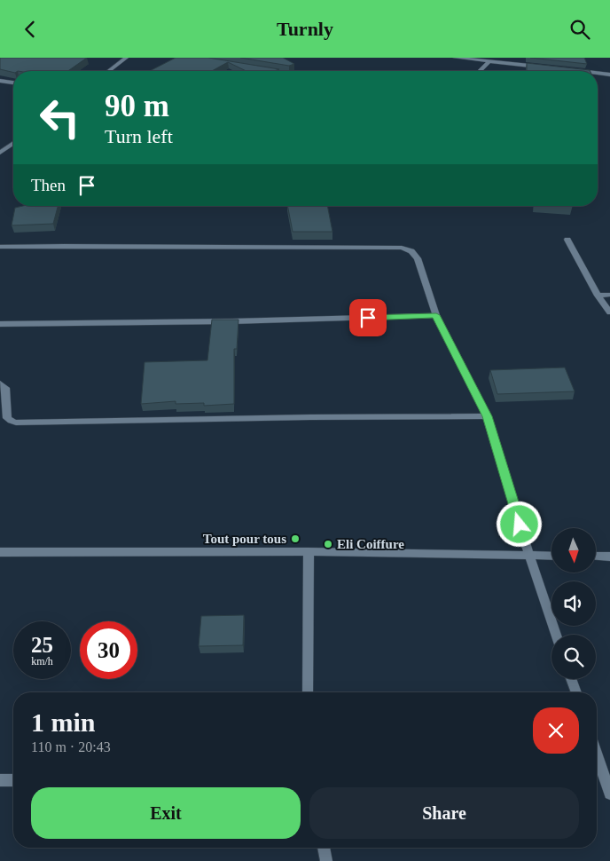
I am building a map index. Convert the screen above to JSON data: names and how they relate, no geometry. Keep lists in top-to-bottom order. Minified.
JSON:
{"places":["Tout pour tous","Eli Coiffure"],"north":"bottom","page":{"header":"Turnly","turn":["90 m","Turn left"],"then":"Then","speed":"25 km/h","limit":"30","heading":["1 min","110 m · 20:43"],"buttons":["Exit","Share"]}}
